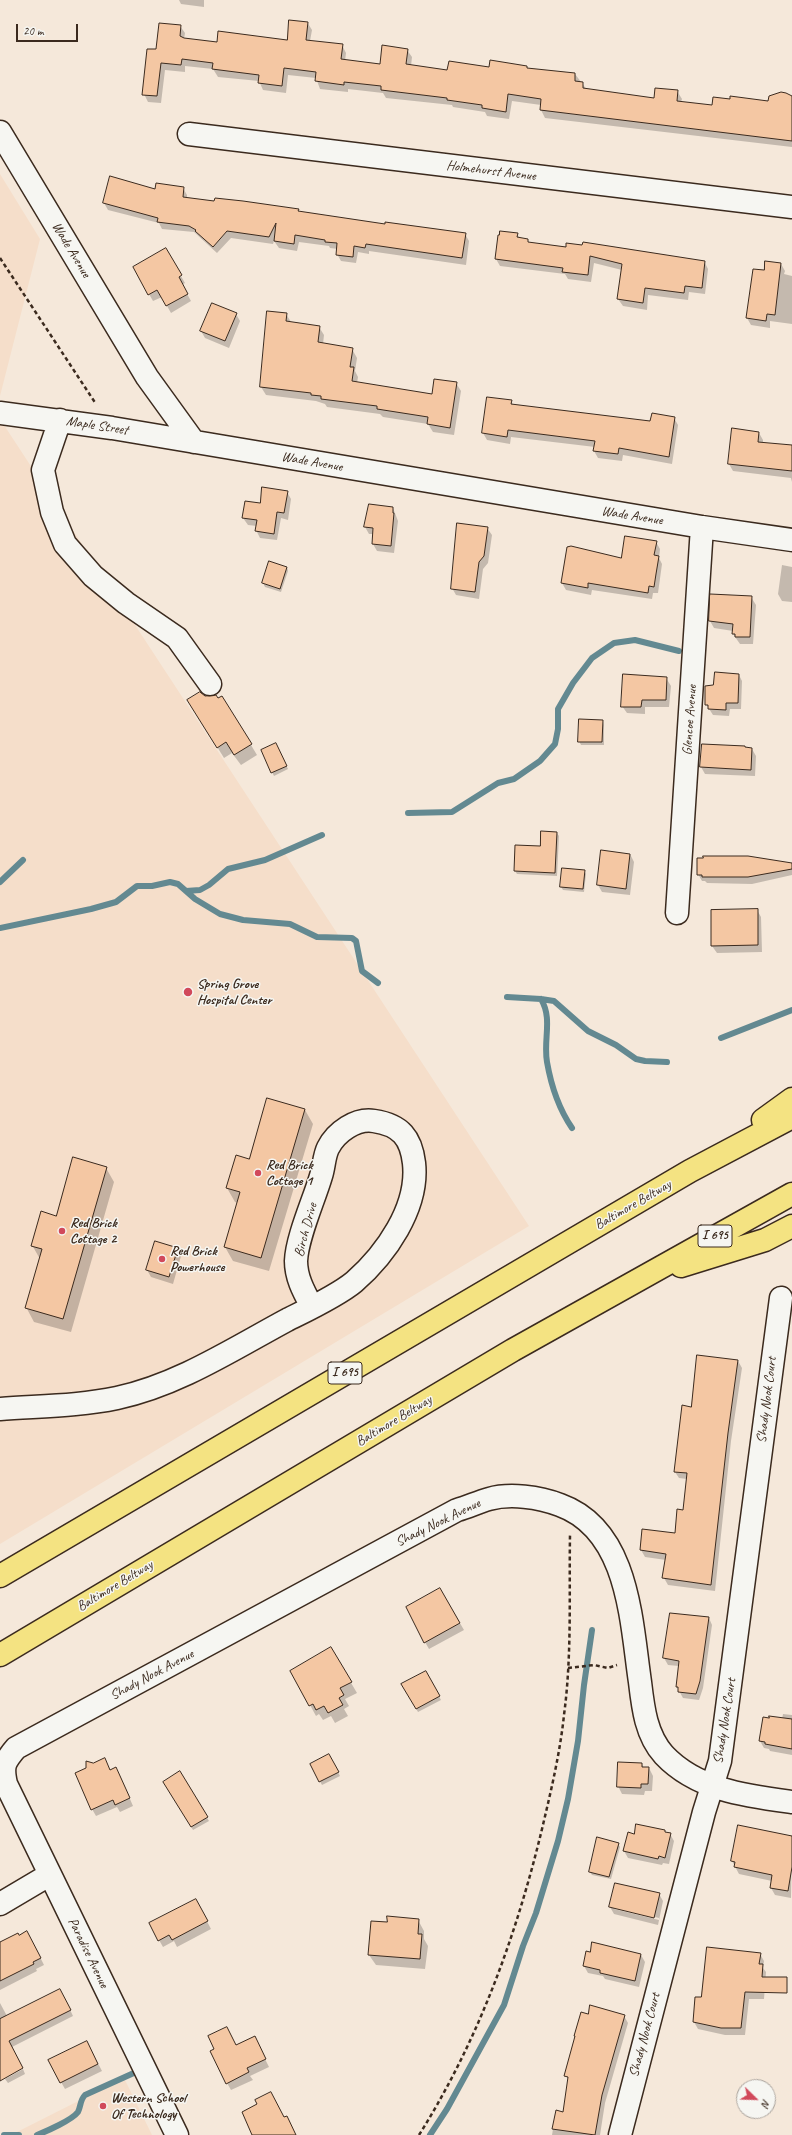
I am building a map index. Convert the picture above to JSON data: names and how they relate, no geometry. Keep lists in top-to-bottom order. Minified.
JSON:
{"streets":{"highway":["Baltimore Beltway","I 695"],"street":["Holmehurst Avenue","Wade Avenue","Maple Street","Glencoe Avenue","Birch Drive","Shady Nook Court","Shady Nook Avenue","Paradise Avenue"]},"crossings":[["Wade Avenue","Maple Street"],["Wade Avenue","Glencoe Avenue"],["Shady Nook Court","Shady Nook Avenue"],["Shady Nook Avenue","Paradise Avenue"]],"places":["Spring Grove Hospital Center","Red Brick Cottage 1","Red Brick Cottage 2","Red Brick Powerhouse","Western School Of Technology"],"scale_bar":"20 m","north":"bottom right"}
